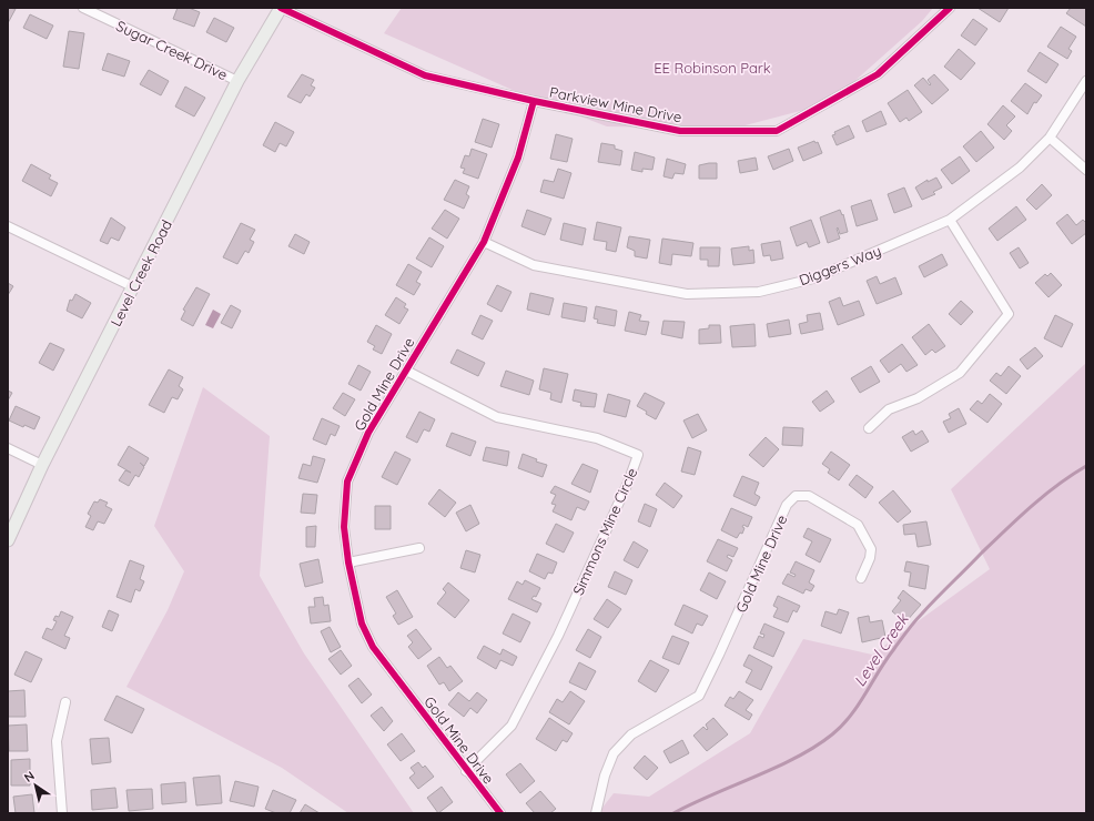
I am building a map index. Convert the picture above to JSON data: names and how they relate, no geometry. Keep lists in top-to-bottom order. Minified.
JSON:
{"streets":{"street":["Sugar Creek Drive","Parkview Mine Drive","Diggers Way","Level Creek Road","Gold Mine Drive","Simmons Mine Circle"]},"crossings":[["Sugar Creek Drive","Level Creek Road"],["Parkview Mine Drive","Level Creek Road"],["Parkview Mine Drive","Gold Mine Drive"],["Diggers Way","Gold Mine Drive"],["Gold Mine Drive","Simmons Mine Circle"]],"water":["Level Creek"],"parks":["EE Robinson Park"],"north":"top left"}
